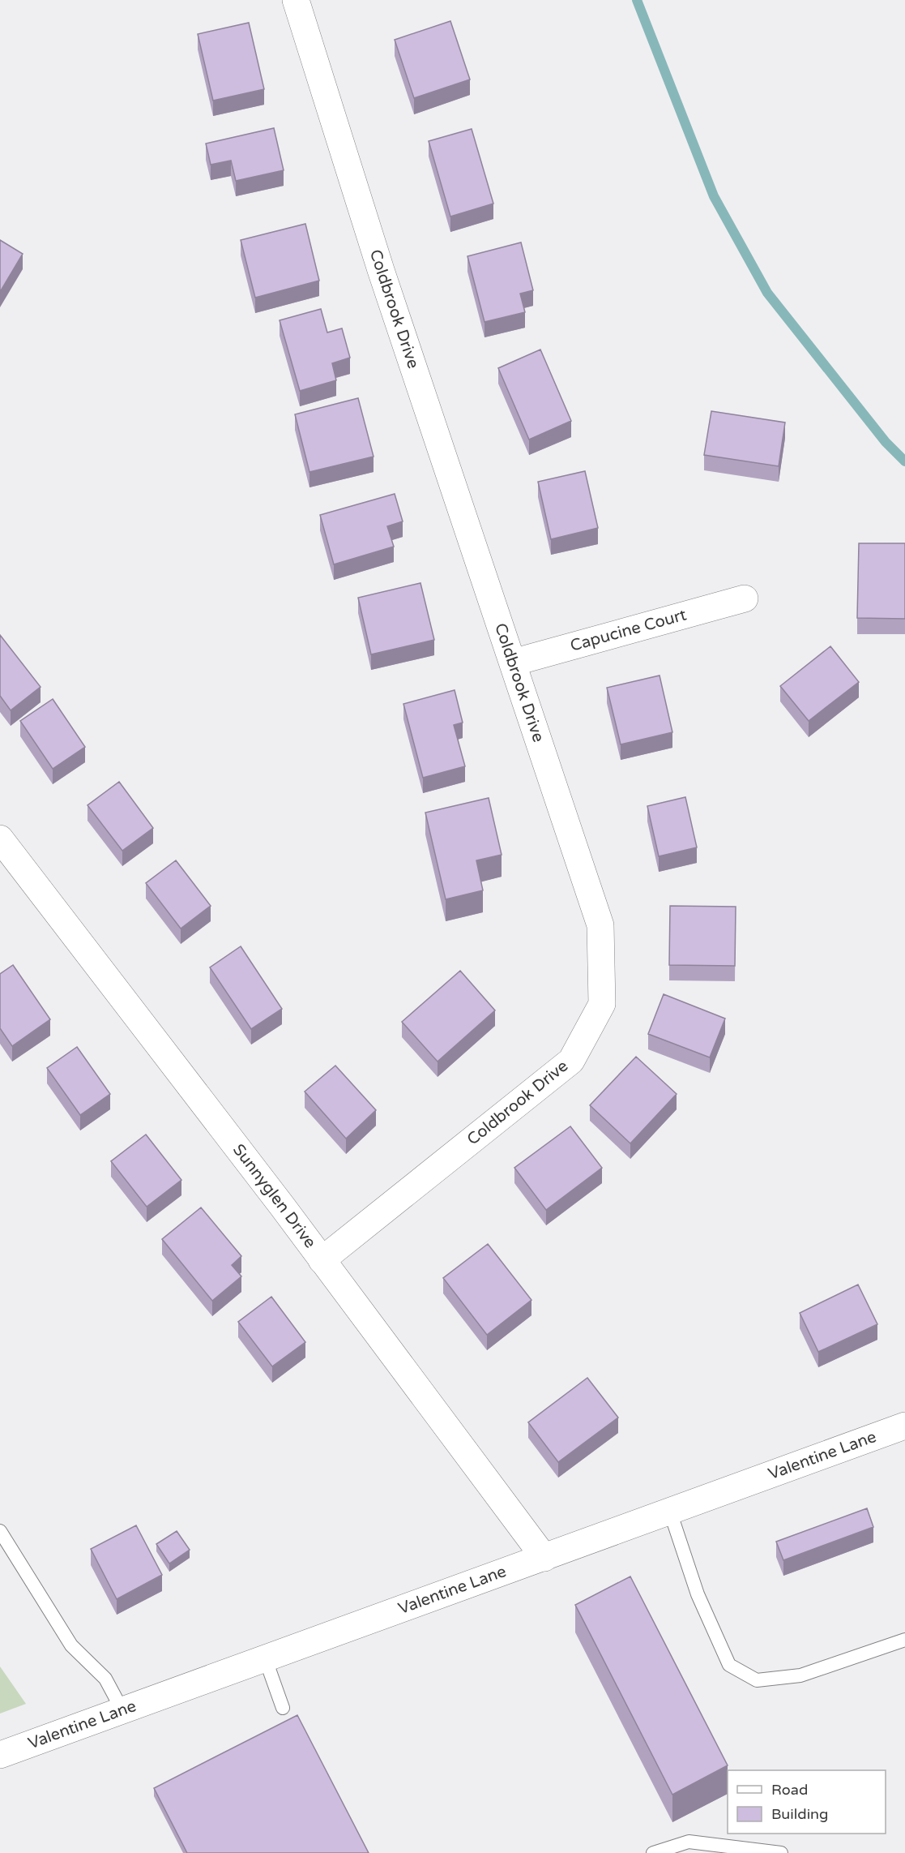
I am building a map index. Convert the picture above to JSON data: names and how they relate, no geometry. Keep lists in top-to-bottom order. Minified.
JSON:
{"streets":{"street":["Coldbrook Drive","Capucine Court","Sunnyglen Drive","Valentine Lane"]},"crossings":[["Coldbrook Drive","Capucine Court"],["Coldbrook Drive","Sunnyglen Drive"],["Sunnyglen Drive","Valentine Lane"]],"legend":["Road","Building"]}
